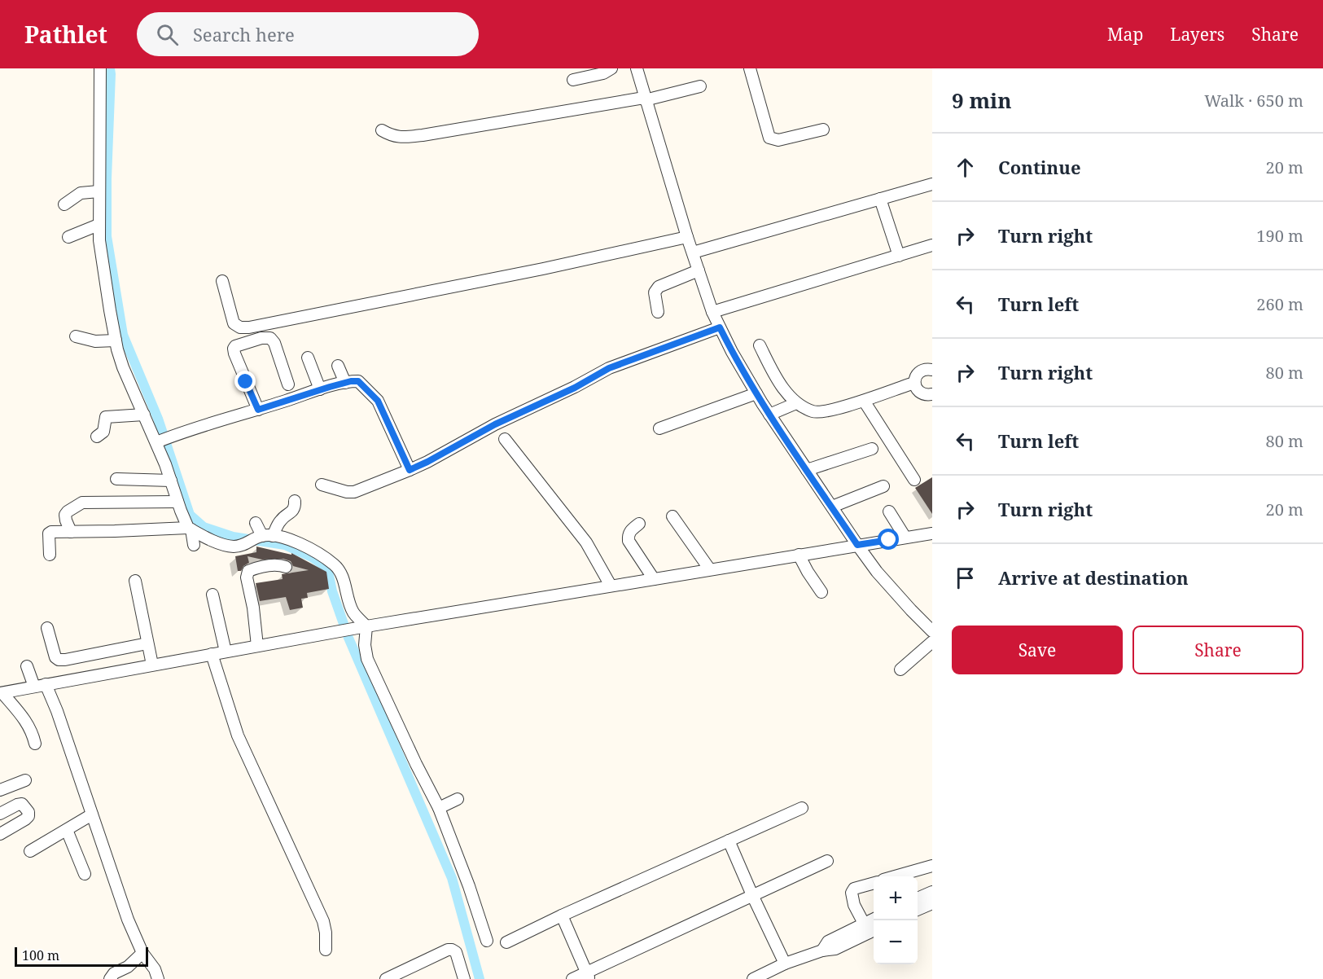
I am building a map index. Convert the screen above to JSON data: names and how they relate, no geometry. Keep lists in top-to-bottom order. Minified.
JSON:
{"scale_bar":"100 m","page":{"header":"Pathlet","search":"Search here","nav":["Map","Layers","Share"],"heading":["9 min","Walk · 650 m"],"list":[["Continue","20 m"],["Turn right","190 m"],["Turn left","260 m"],["Turn right","80 m"],["Turn left","80 m"],["Turn right","20 m"],"Arrive at destination"],"buttons":["Save","Share"],"map_buttons":["+","−"],"scale":"100 m"}}
